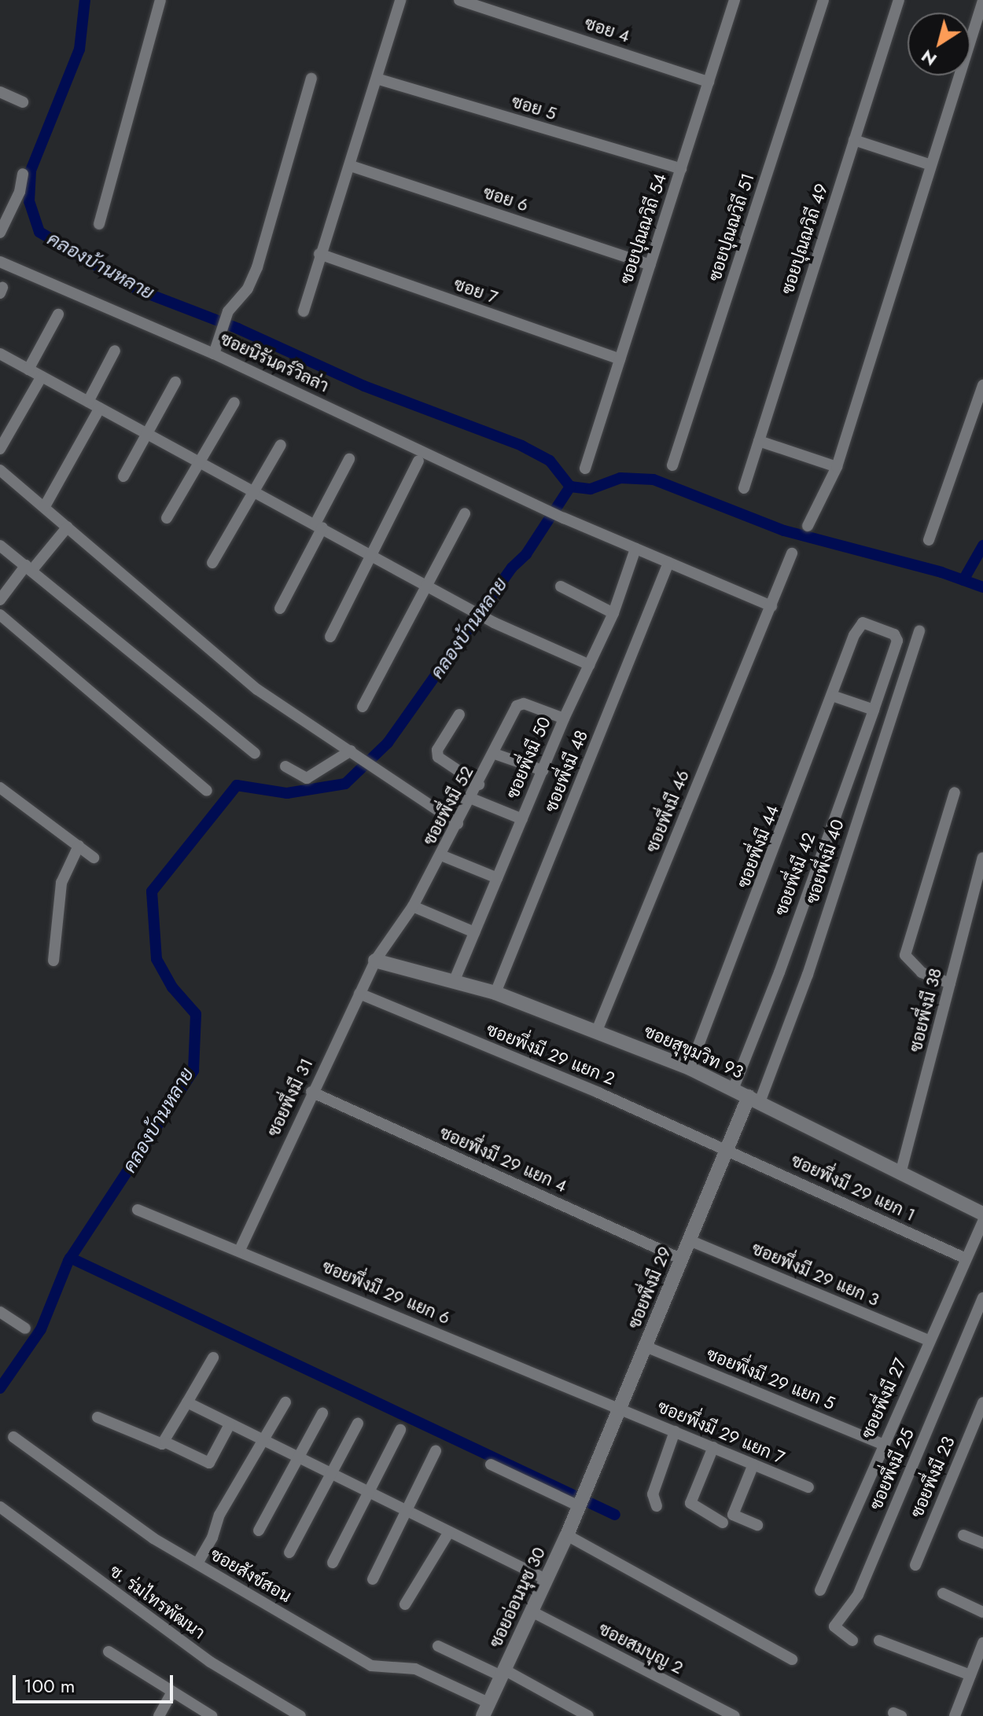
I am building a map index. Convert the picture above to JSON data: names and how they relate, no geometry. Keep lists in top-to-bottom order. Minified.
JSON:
{"streets":{"street":["ซอย 4","ซอย 5","ซอย 6","ซอยปุณณวิถี 51","ซอยปุณณวิถี 54","ซอยปุณณวิถี 49","ซอย 7","ซอยนิรันดร์วิลล่า","ซอยพึ่งมี 50","ซอยพึ่งมี 48","ซอยพึ่งมี 52","ซอยพึ่งมี 46","ซอยพึ่งมี 44","ซอยพึ่งมี 40","ซอยพึ่งมี 42","ซอยพึ่งมี 38","ซอยสุขุมวิท 93","ซอยพึ่งมี 29 แยก 2","ซอยพึ่งมี 31","ซอยพึ่งมี 29 แยก 4","ซอยพึ่งมี 29 แยก 1","ซอยพึ่งมี 29 แยก 3","ซอยพึ่งมี 29","ซอยพึ่งมี 29 แยก 6","ซอยพึ่งมี 29 แยก 5","ซอยพึ่งมี 27","ซอยพึ่งมี 29 แยก 7","ซอยพึ่งมี 25","ซอยพึ่งมี 23","ซอยสังข์สอน","ซอยอ่อนนุช 30","ซ. ร่มไทรพัฒนา","ซอยสมบุญ 2"]},"crossings":[["ซอย 4","ซอยปุณณวิถี 54"],["ซอย 5","ซอยปุณณวิถี 54"],["ซอย 6","ซอยปุณณวิถี 54"],["ซอยปุณณวิถี 54","ซอย 7"],["ซอยนิรันดร์วิลล่า","ซอยพึ่งมี 50"],["ซอยนิรันดร์วิลล่า","ซอยพึ่งมี 48"],["ซอยนิรันดร์วิลล่า","ซอยพึ่งมี 46"],["ซอยพึ่งมี 50","ซอยพึ่งมี 52"],["ซอยพึ่งมี 50","ซอยสุขุมวิท 93"],["ซอยพึ่งมี 48","ซอยสุขุมวิท 93"],["ซอยพึ่งมี 52","ซอยสุขุมวิท 93"],["ซอยพึ่งมี 52","ซอยพึ่งมี 31"],["ซอยพึ่งมี 46","ซอยสุขุมวิท 93"],["ซอยพึ่งมี 44","ซอยพึ่งมี 42"],["ซอยพึ่งมี 44","ซอยสุขุมวิท 93"],["ซอยพึ่งมี 40","ซอยสุขุมวิท 93"],["ซอยพึ่งมี 40","ซอยพึ่งมี 29"],["ซอยพึ่งมี 42","ซอยสุขุมวิท 93"],["ซอยพึ่งมี 38","ซอยสุขุมวิท 93"],["ซอยสุขุมวิท 93","ซอยพึ่งมี 31"],["ซอยสุขุมวิท 93","ซอยพึ่งมี 29"],["ซอยพึ่งมี 29 แยก 2","ซอยพึ่งมี 31"],["ซอยพึ่งมี 29 แยก 2","ซอยพึ่งมี 29 แยก 1"],["ซอยพึ่งมี 29 แยก 2","ซอยพึ่งมี 29"],["ซอยพึ่งมี 31","ซอยพึ่งมี 29 แยก 4"],["ซอยพึ่งมี 31","ซอยพึ่งมี 29 แยก 6"],["ซอยพึ่งมี 29 แยก 4","ซอยพึ่งมี 29"],["ซอยพึ่งมี 29 แยก 1","ซอยพึ่งมี 29"],["ซอยพึ่งมี 29 แยก 1","ซอยพึ่งมี 27"],["ซอยพึ่งมี 29 แยก 3","ซอยพึ่งมี 29"],["ซอยพึ่งมี 29 แยก 3","ซอยพึ่งมี 27"],["ซอยพึ่งมี 29","ซอยพึ่งมี 29 แยก 6"],["ซอยพึ่งมี 29","ซอยพึ่งมี 29 แยก 5"],["ซอยพึ่งมี 29","ซอยพึ่งมี 29 แยก 7"],["ซอยพึ่งมี 29","ซอยอ่อนนุช 30"],["ซอยพึ่งมี 29 แยก 6","ซอยพึ่งมี 29 แยก 7"],["ซอยพึ่งมี 29 แยก 5","ซอยพึ่งมี 27"],["ซอยสังข์สอน","ซอยอ่อนนุช 30"],["ซอยอ่อนนุช 30","ซอยสมบุญ 2"]],"water":["คลองบ้านหลาย"],"scale_bar":"100 m","north":"bottom left"}
